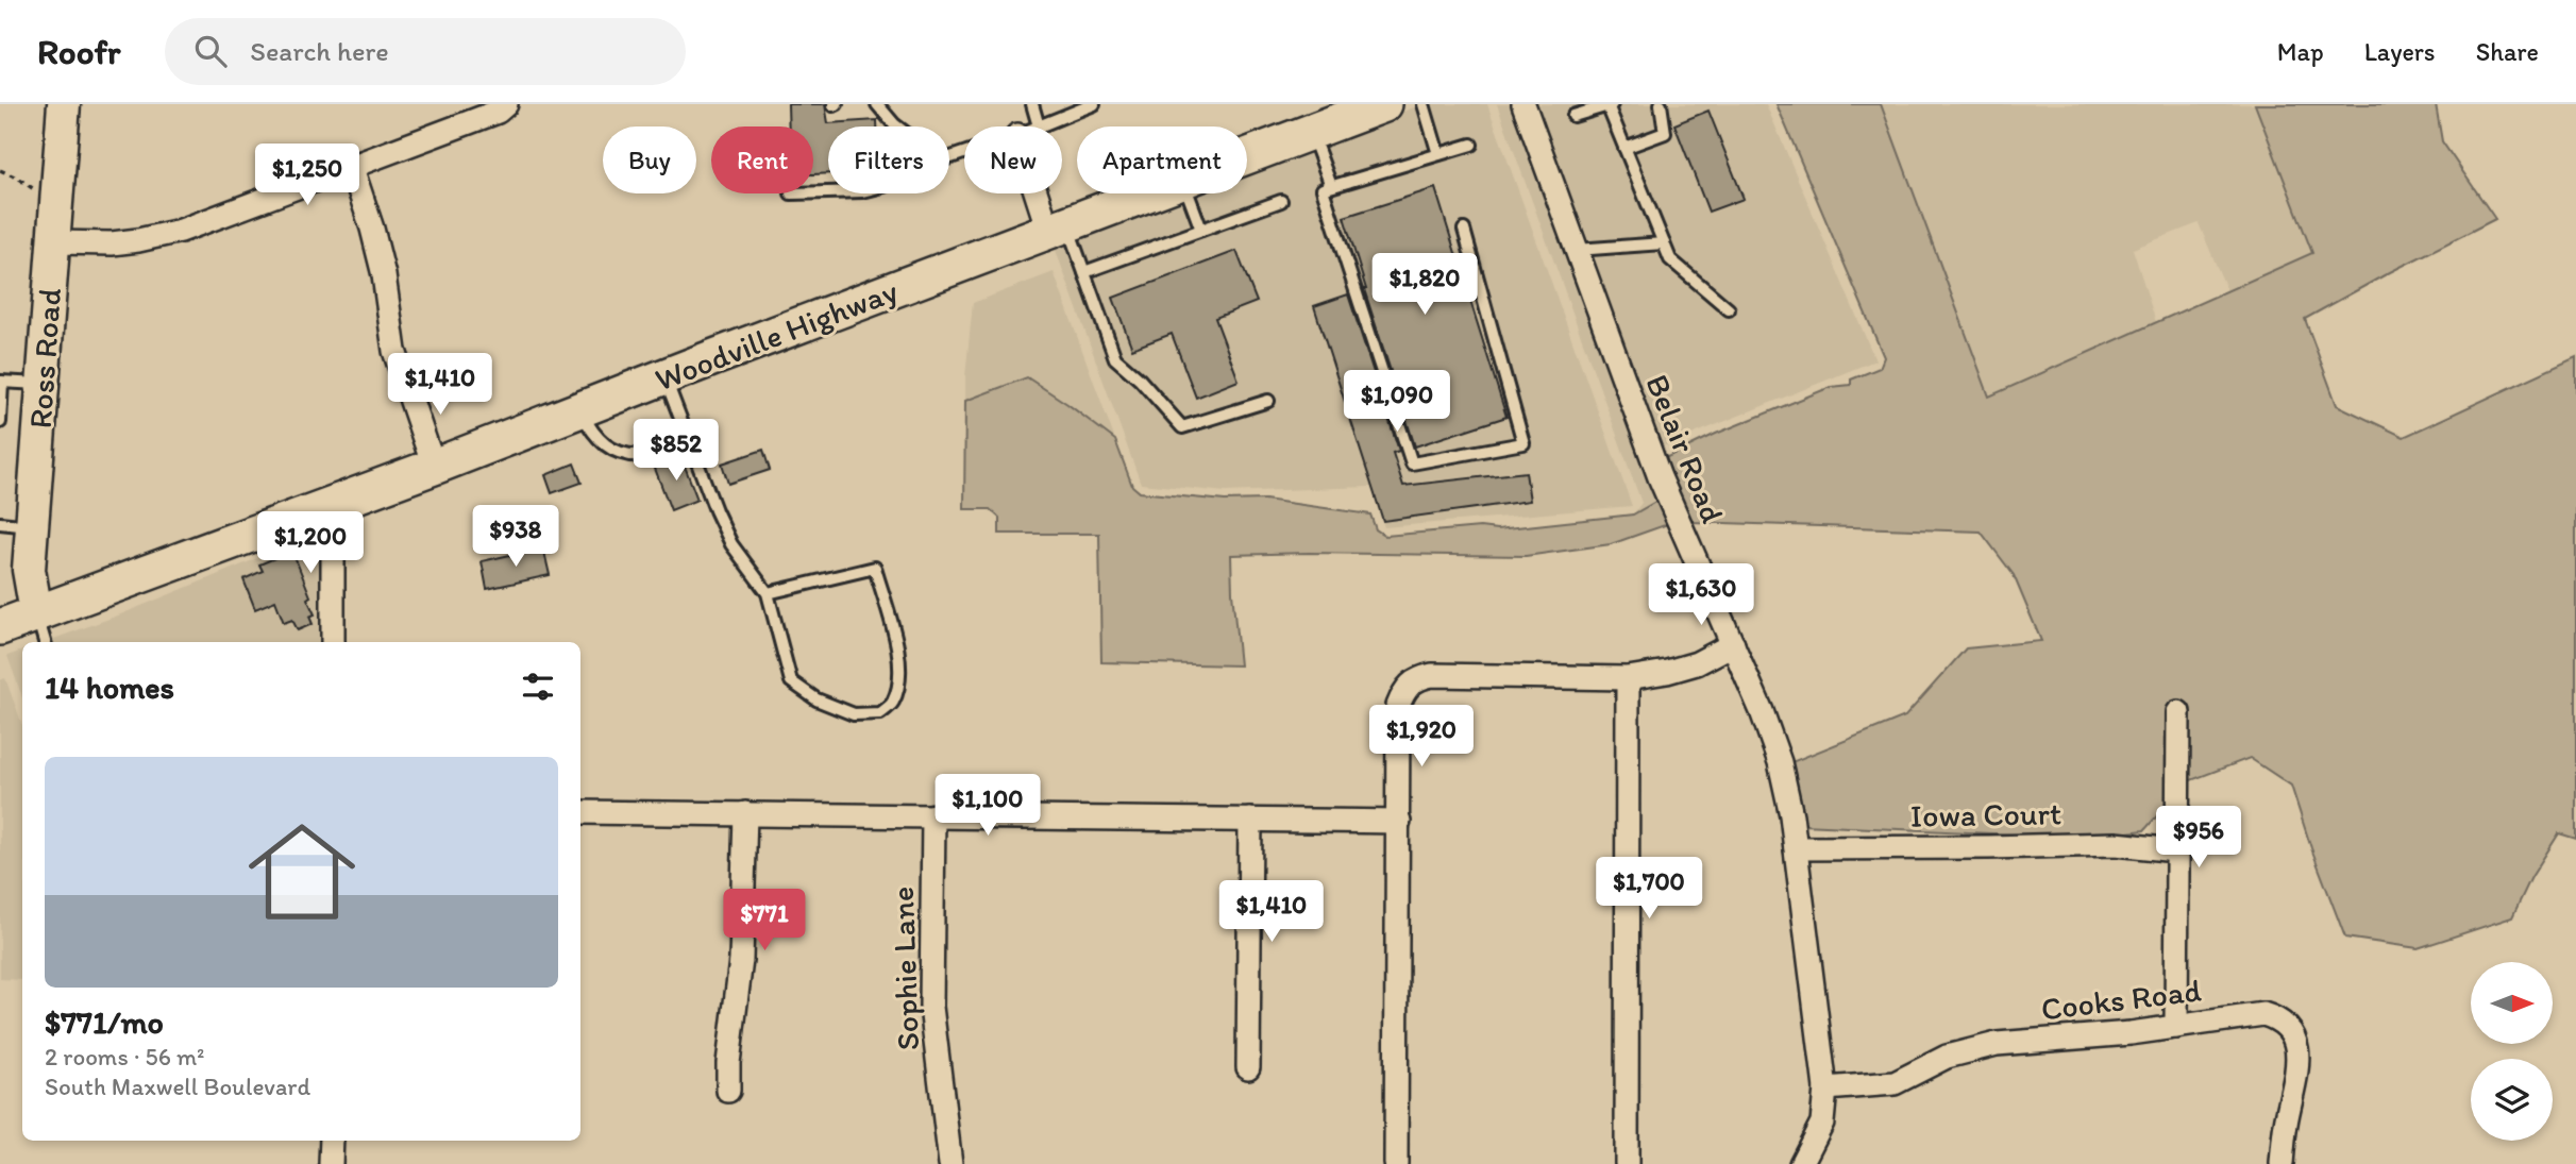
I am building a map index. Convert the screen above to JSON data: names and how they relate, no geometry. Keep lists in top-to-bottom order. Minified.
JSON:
{"streets":{"main road":["Woodville Highway"],"street":["Ross Road","Belair Road","Iowa Court","Sophie Lane","Cooks Road"]},"crossings":[["Woodville Highway","Ross Road"],["Belair Road","Iowa Court"],["Belair Road","Cooks Road"]],"north":"right","page":{"header":"Roofr","search":"Search here","nav":["Map","Layers","Share"],"chip":["Buy","Rent","Filters","New","Apartment"],"price":["$1,250","$1,820","$1,410","$1,090","$852","$938","$1,200","$1,630","$1,920","$1,100","$956","$1,700","$1,410","$771"],"heading":"14 homes","list":[{"name":"$771/mo","note":"2 rooms · 56 m² · South Maxwell Boulevard"}]}}
